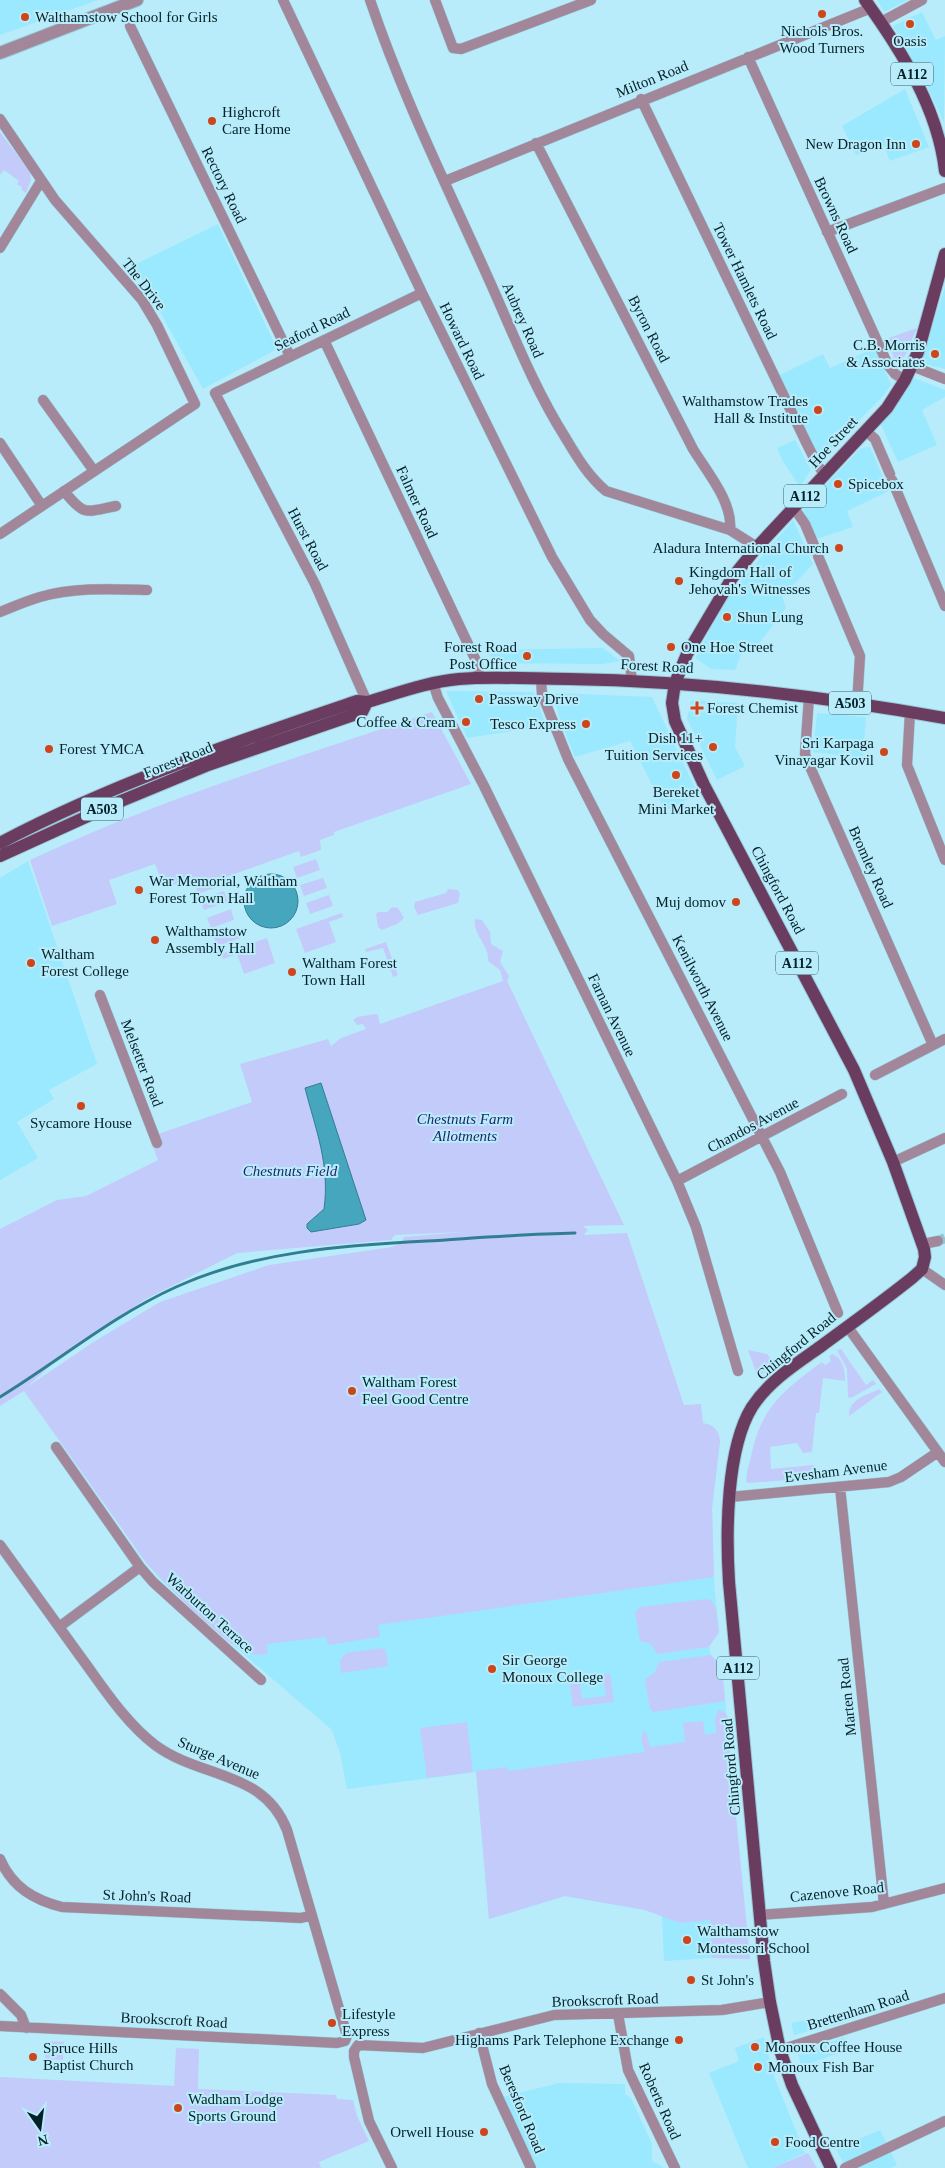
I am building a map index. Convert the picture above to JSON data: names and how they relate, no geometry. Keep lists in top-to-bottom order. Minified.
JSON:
{"streets":{"main road":["A112","Hoe Street","Forest Road","A503","Chingford Road"],"street":["Milton Road","Rectory Road","Browns Road","Tower Hamlets Road","The Drive","Aubrey Road","Seaford Road","Byron Road","Howard Road","Falmer Road","Hurst Road","Bromley Road","Kenilworth Avenue","Farnan Avenue","Melsetter Road","Chandos Avenue","Evesham Avenue","Warburton Terrace","Marten Road","Sturge Avenue","Cazenove Road","St John's Road","Brookscroft Road","Brettenham Road","Roberts Road","Beresford Road"]},"crossings":[["A112","Milton Road"],["Milton Road","Browns Road"],["Milton Road","Tower Hamlets Road"],["Milton Road","Aubrey Road"],["Milton Road","Byron Road"],["Rectory Road","Seaford Road"],["Browns Road","Hoe Street"],["Tower Hamlets Road","Hoe Street"],["Aubrey Road","Byron Road"],["Aubrey Road","Hoe Street"],["Seaford Road","Howard Road"],["Seaford Road","Falmer Road"],["Seaford Road","Hurst Road"],["Howard Road","Forest Road"],["Hoe Street","Forest Road"],["Hoe Street","Chingford Road"],["Falmer Road","Forest Road"],["Hurst Road","Forest Road"],["Forest Road","Bromley Road"],["Forest Road","Chingford Road"],["Forest Road","Kenilworth Avenue"],["Forest Road","Farnan Avenue"],["Chingford Road","Evesham Avenue"],["Chingford Road","Cazenove Road"],["Chingford Road","Brookscroft Road"],["Chingford Road","Brettenham Road"],["Kenilworth Avenue","Chandos Avenue"],["Farnan Avenue","Chandos Avenue"],["Evesham Avenue","Marten Road"],["Marten Road","Cazenove Road"],["Sturge Avenue","St John's Road"],["Sturge Avenue","Brookscroft Road"],["Brookscroft Road","Roberts Road"],["Brookscroft Road","Beresford Road"]],"parks":["Chestnuts Farm Allotments","Chestnuts Field"],"places":{"other":["Nichols Bros. Wood Turners","Walthamstow School for Girls","Oasis","Highcroft Care Home","New Dragon Inn","C.B. Morris & Associates","Walthamstow Trades Hall & Institute","Spicebox","Aladura International Church","Kingdom Hall of Jehovah's Witnesses","Shun Lung","One Hoe Street","Forest Road Post Office","Passway Drive","Coffee & Cream","Tesco Express","Dish 11+ Tuition Services","Forest YMCA","Sri Karpaga Vinayagar Kovil","Bereket Mini Market","War Memorial, Waltham Forest Town Hall","Muj domov","Walthamstow Assembly Hall","Waltham Forest College","Waltham Forest Town Hall","Sycamore House","Waltham Forest Feel Good Centre","Sir George Monoux College","Walthamstow Montessori School","St John's","Lifestyle Express","Highams Park Telephone Exchange","Monoux Coffee House","Spruce Hills Baptist Church","Monoux Fish Bar","Wadham Lodge Sports Ground","Orwell House","Food Centre"],"health":["Forest Chemist"]},"north":"bottom"}
